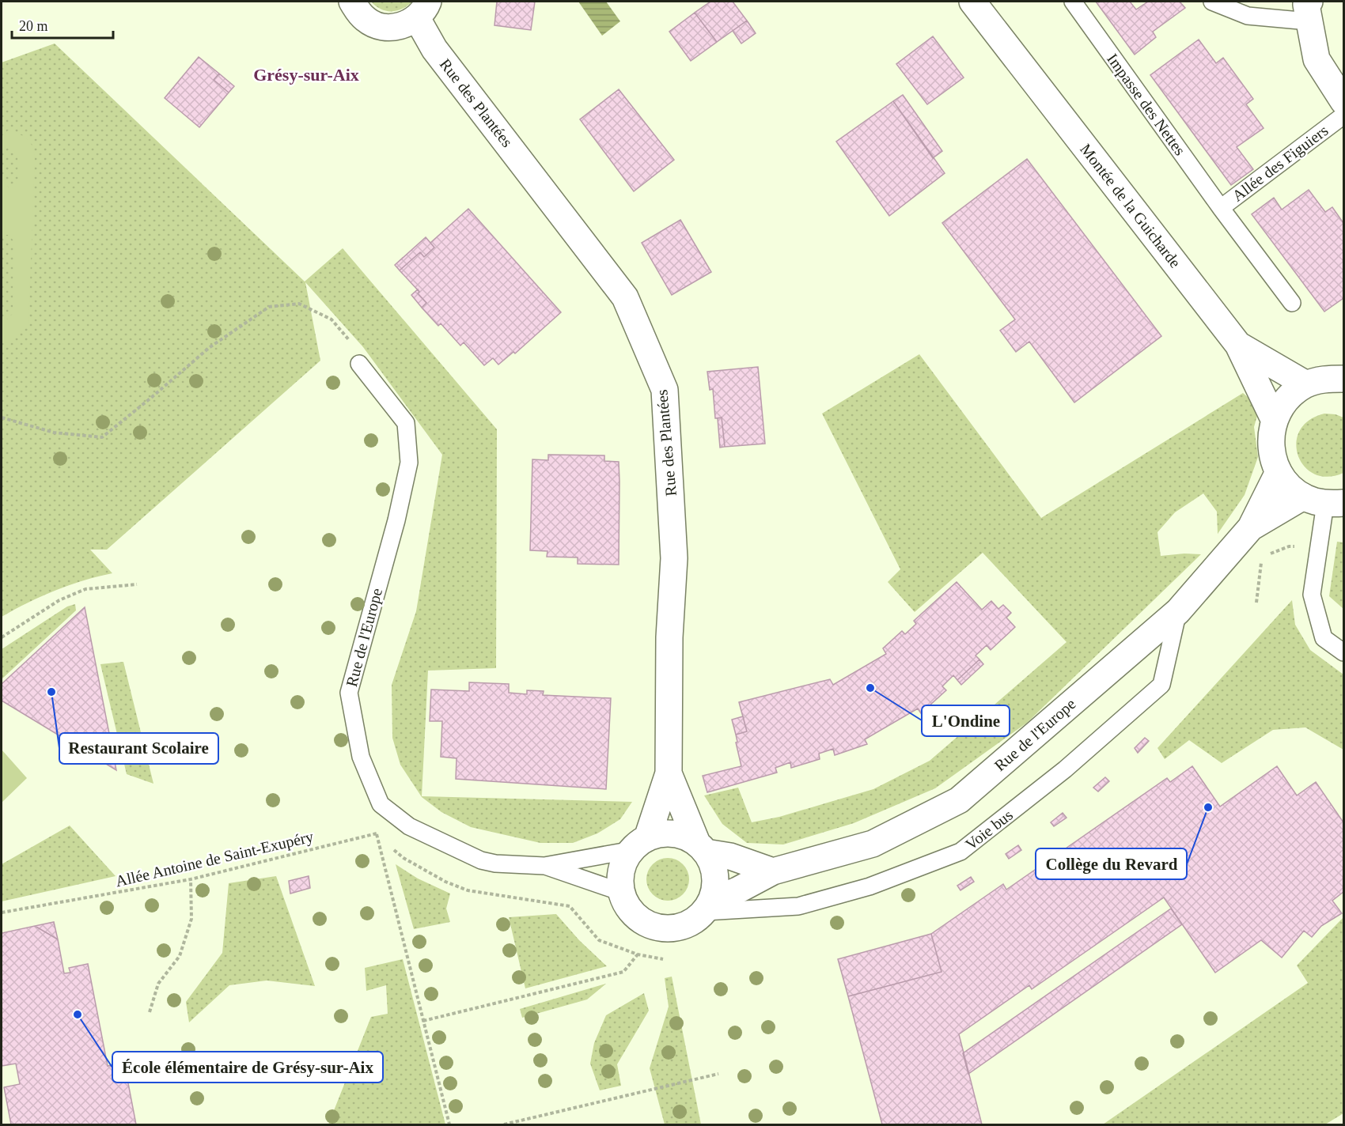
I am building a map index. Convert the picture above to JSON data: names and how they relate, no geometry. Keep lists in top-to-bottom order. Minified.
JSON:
{"streets":{"street":["Rue des Plantées","Montée de la Guicharde","Rue de l'Europe"],"lane":["Impasse des Nettes","Allée des Figuiers","Voie bus"],"path":["Allée Antoine de Saint-Exupéry"]},"crossings":[["Rue des Plantées","Rue de l'Europe"],["Rue des Plantées","Voie bus"],["Impasse des Nettes","Allée des Figuiers"],["Rue de l'Europe","Voie bus"]],"districts":["Grésy-sur-Aix"],"places":["L'Ondine","Restaurant Scolaire","Collège du Revard","École élémentaire de Grésy-sur-Aix"],"scale_bar":"20 m"}
